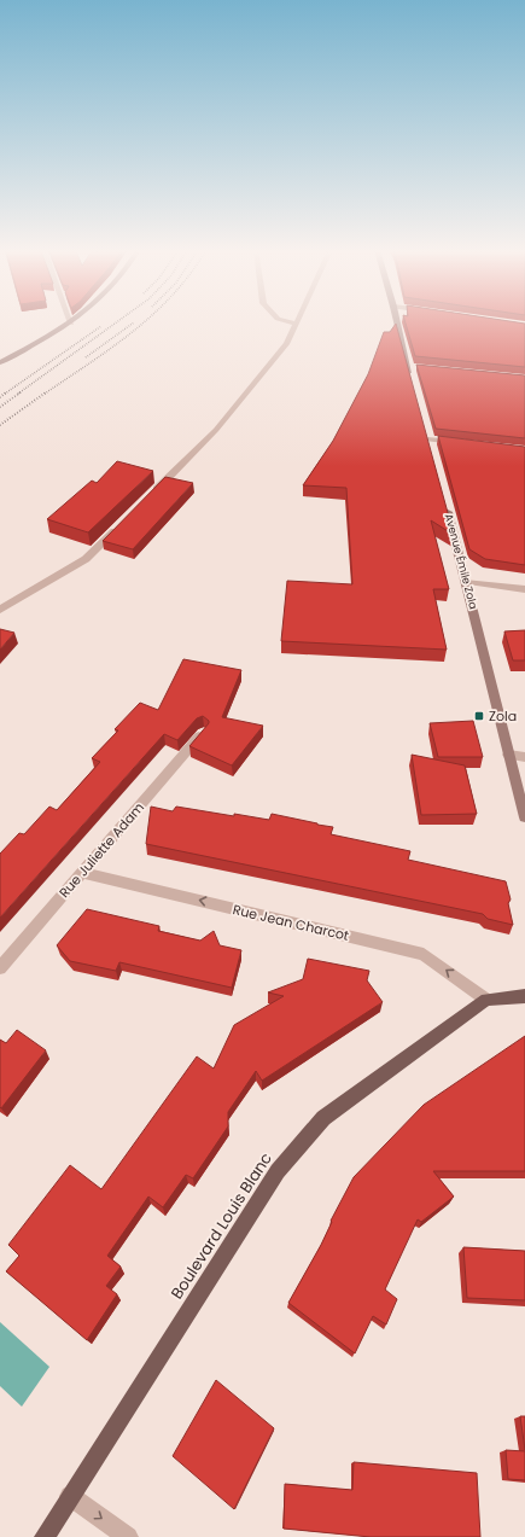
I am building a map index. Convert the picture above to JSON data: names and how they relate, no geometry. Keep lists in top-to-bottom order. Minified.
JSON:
{"streets":{"main road":["Avenue Émile Zola","Boulevard Louis Blanc"],"street":["Rue Juliette Adam","Rue Jean Charcot"]},"crossings":[["Rue Juliette Adam","Rue Jean Charcot"],["Rue Jean Charcot","Boulevard Louis Blanc"]],"one_way":["Rue Jean Charcot"],"places":{"transit":["Zola"]}}
